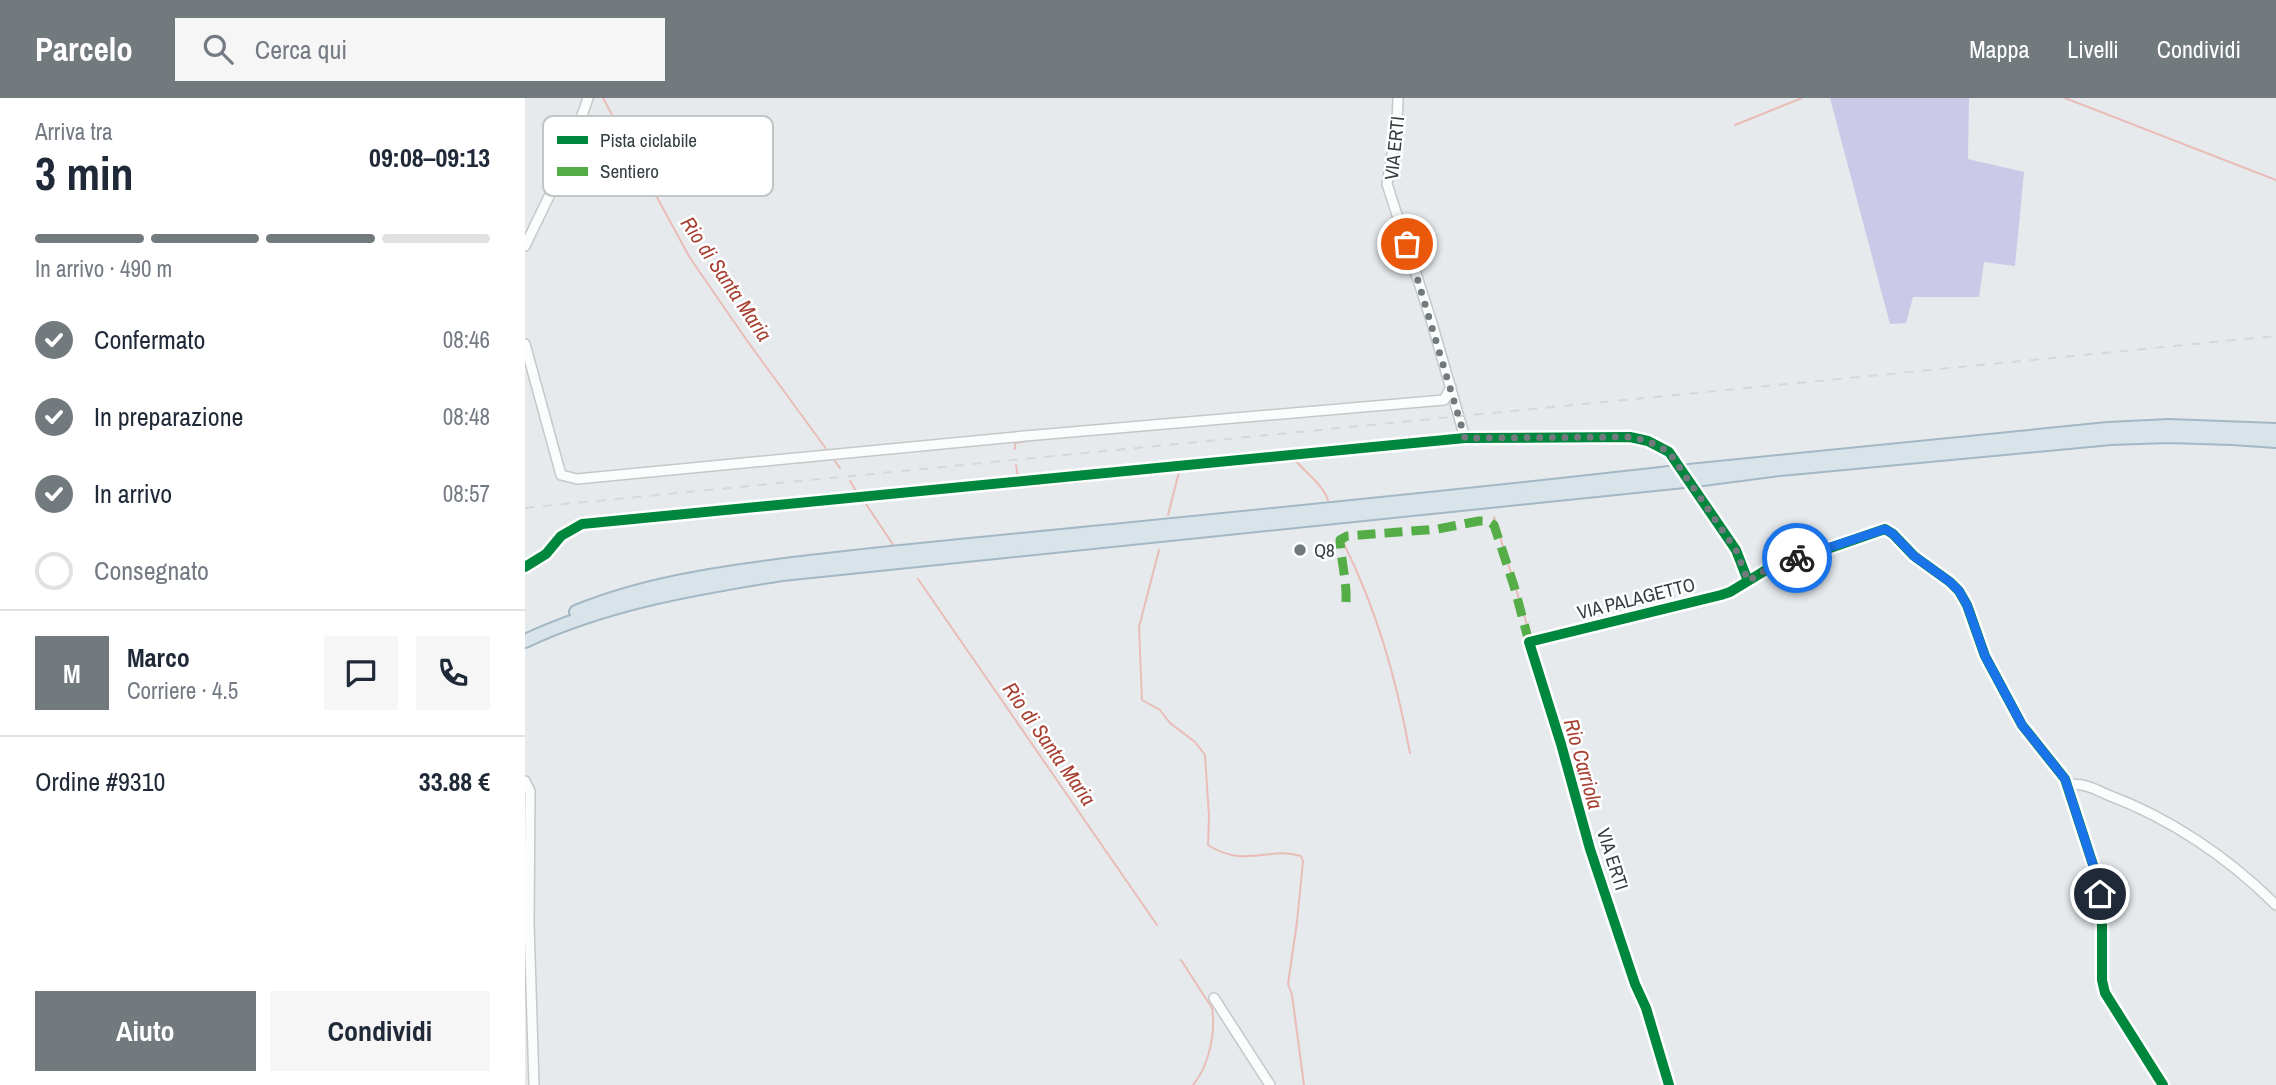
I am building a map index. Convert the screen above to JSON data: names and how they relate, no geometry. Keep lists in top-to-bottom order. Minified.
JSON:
{"streets":{"street":["VIA ERTI","VIA PALAGETTO"]},"crossings":[["VIA ERTI","VIA PALAGETTO"]],"water":["Rio di Santa Maria","Rio Carriola"],"places":["Q8"],"legend":["Pista ciclabile","Sentiero"],"page":{"header":"Parcelo","search":"Cerca qui","nav":["Mappa","Livelli","Condividi"],"heading":["3 min","Arriva tra","09:08–09:13"],"panel":["Marco","Corriere · 4.5","Ordine #9310","33.88 €"],"bar":"In arrivo · 490 m","list":[["Confermato","08:46"],["In preparazione","08:48"],["In arrivo","08:57"],"Consegnato"],"round":"M","buttons":["Aiuto","Condividi"]}}
